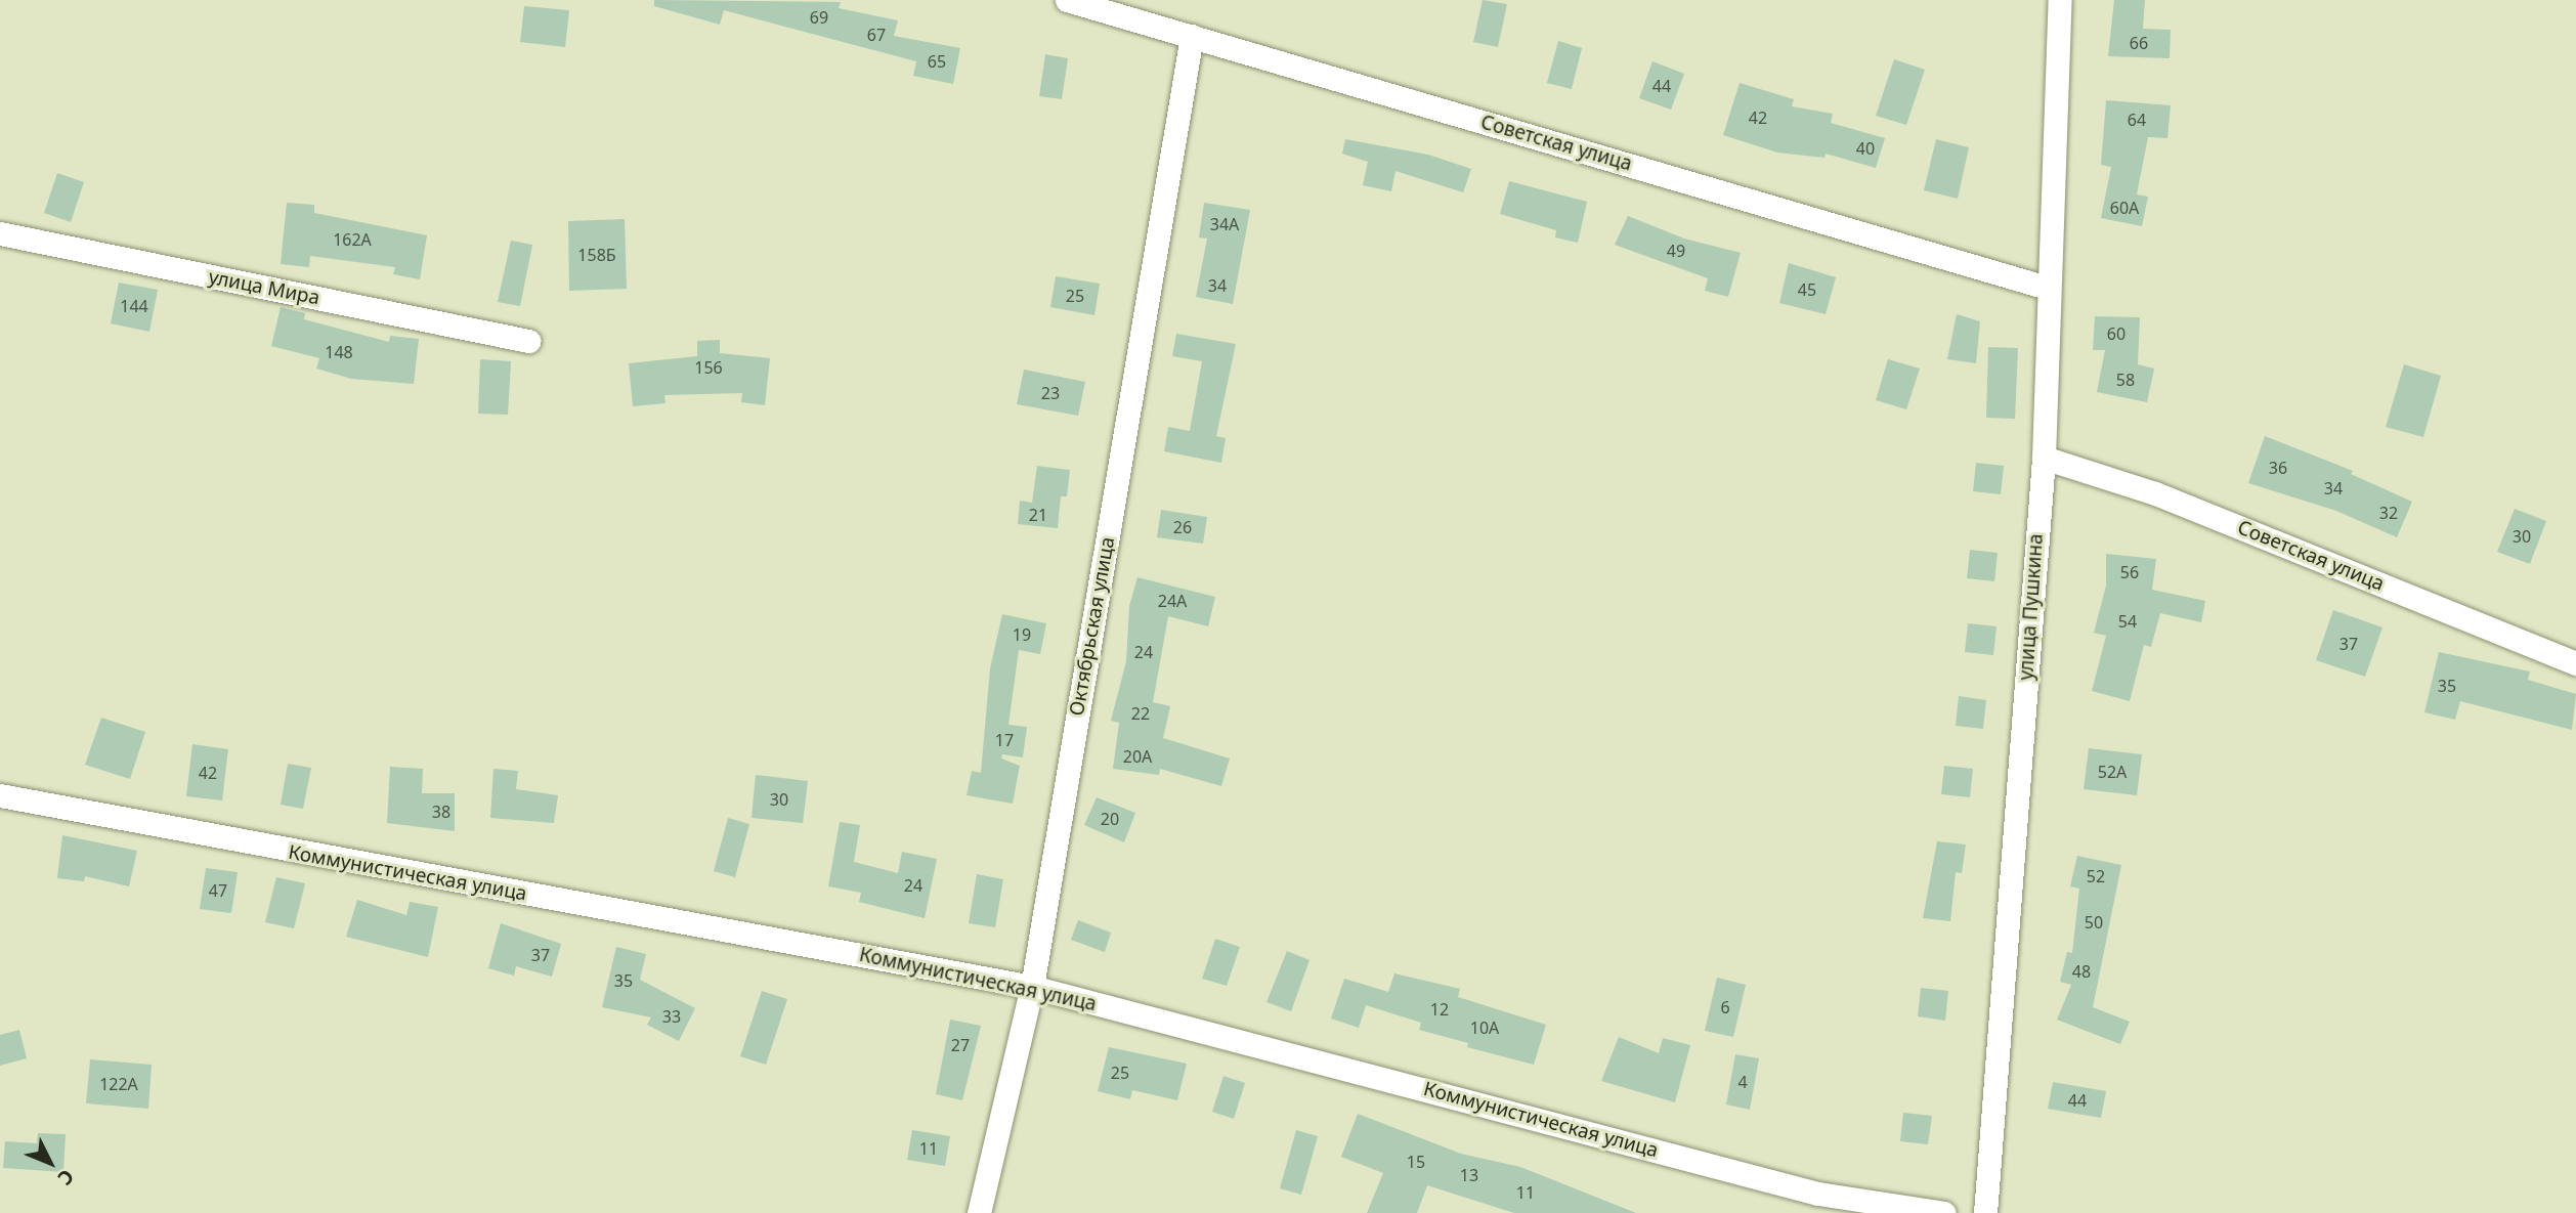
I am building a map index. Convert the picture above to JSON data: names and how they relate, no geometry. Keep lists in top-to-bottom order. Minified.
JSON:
{"streets":{"street":["Советская улица","улица Мира","улица Пушкина","Октябрьская улица","Коммунистическая улица"]},"crossings":[["Советская улица","улица Пушкина"],["Советская улица","Октябрьская улица"],["Октябрьская улица","Коммунистическая улица"]],"house_numbers":["69","67","66","65","44","42","64","40","60А","34А","162А","49","158Б","34","45","25","144","60","148","156","58","23","36","34","32","21","26","30","56","24А","54","19","37","24","35","22","17","20А","52А","42","30","38","20","52","24","47","50","37","48","35","6","12","33","10А","27","25","4","122А","44","11","15","13","11"],"north":"bottom right"}
